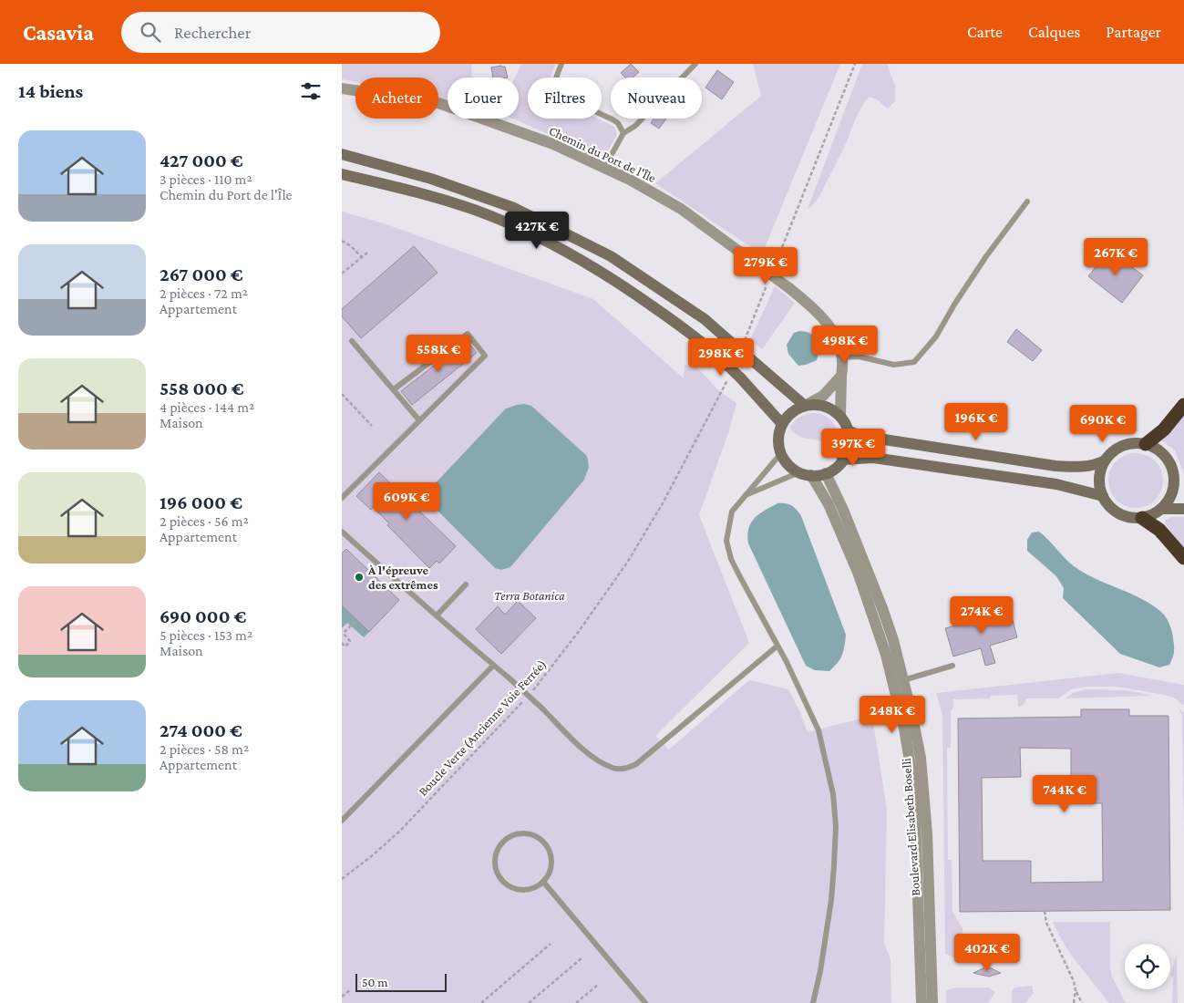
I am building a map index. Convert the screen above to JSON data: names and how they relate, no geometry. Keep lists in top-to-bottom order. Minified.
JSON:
{"streets":{"street":["Chemin du Port de l'Île","Boulevard Elisabeth Boselli"],"path":["Boucle Verte (Ancienne Voie Ferrée)"]},"crossings":[["Chemin du Port de l'Île","Boulevard Elisabeth Boselli"]],"parks":["Terra Botanica"],"places":["À l'épreuve des extrêmes"],"scale_bar":"50 m","page":{"header":"Casavia","search":"Rechercher","nav":["Carte","Calques","Partager"],"heading":"14 biens","chip":["Acheter","Louer","Filtres","Nouveau"],"list":[{"name":"427 000 €","note":"3 pièces · 110 m² · Chemin du Port de l'Île"},{"name":"267 000 €","note":"2 pièces · 72 m² · Appartement"},{"name":"558 000 €","note":"4 pièces · 144 m² · Maison"},{"name":"196 000 €","note":"2 pièces · 56 m² · Appartement"},{"name":"690 000 €","note":"5 pièces · 153 m² · Maison"},{"name":"274 000 €","note":"2 pièces · 58 m² · Appartement"}],"price":["427K €","267K €","279K €","498K €","558K €","298K €","196K €","690K €","397K €","609K €","274K €","248K €","744K €","402K €"],"scale":"50 m"}}
